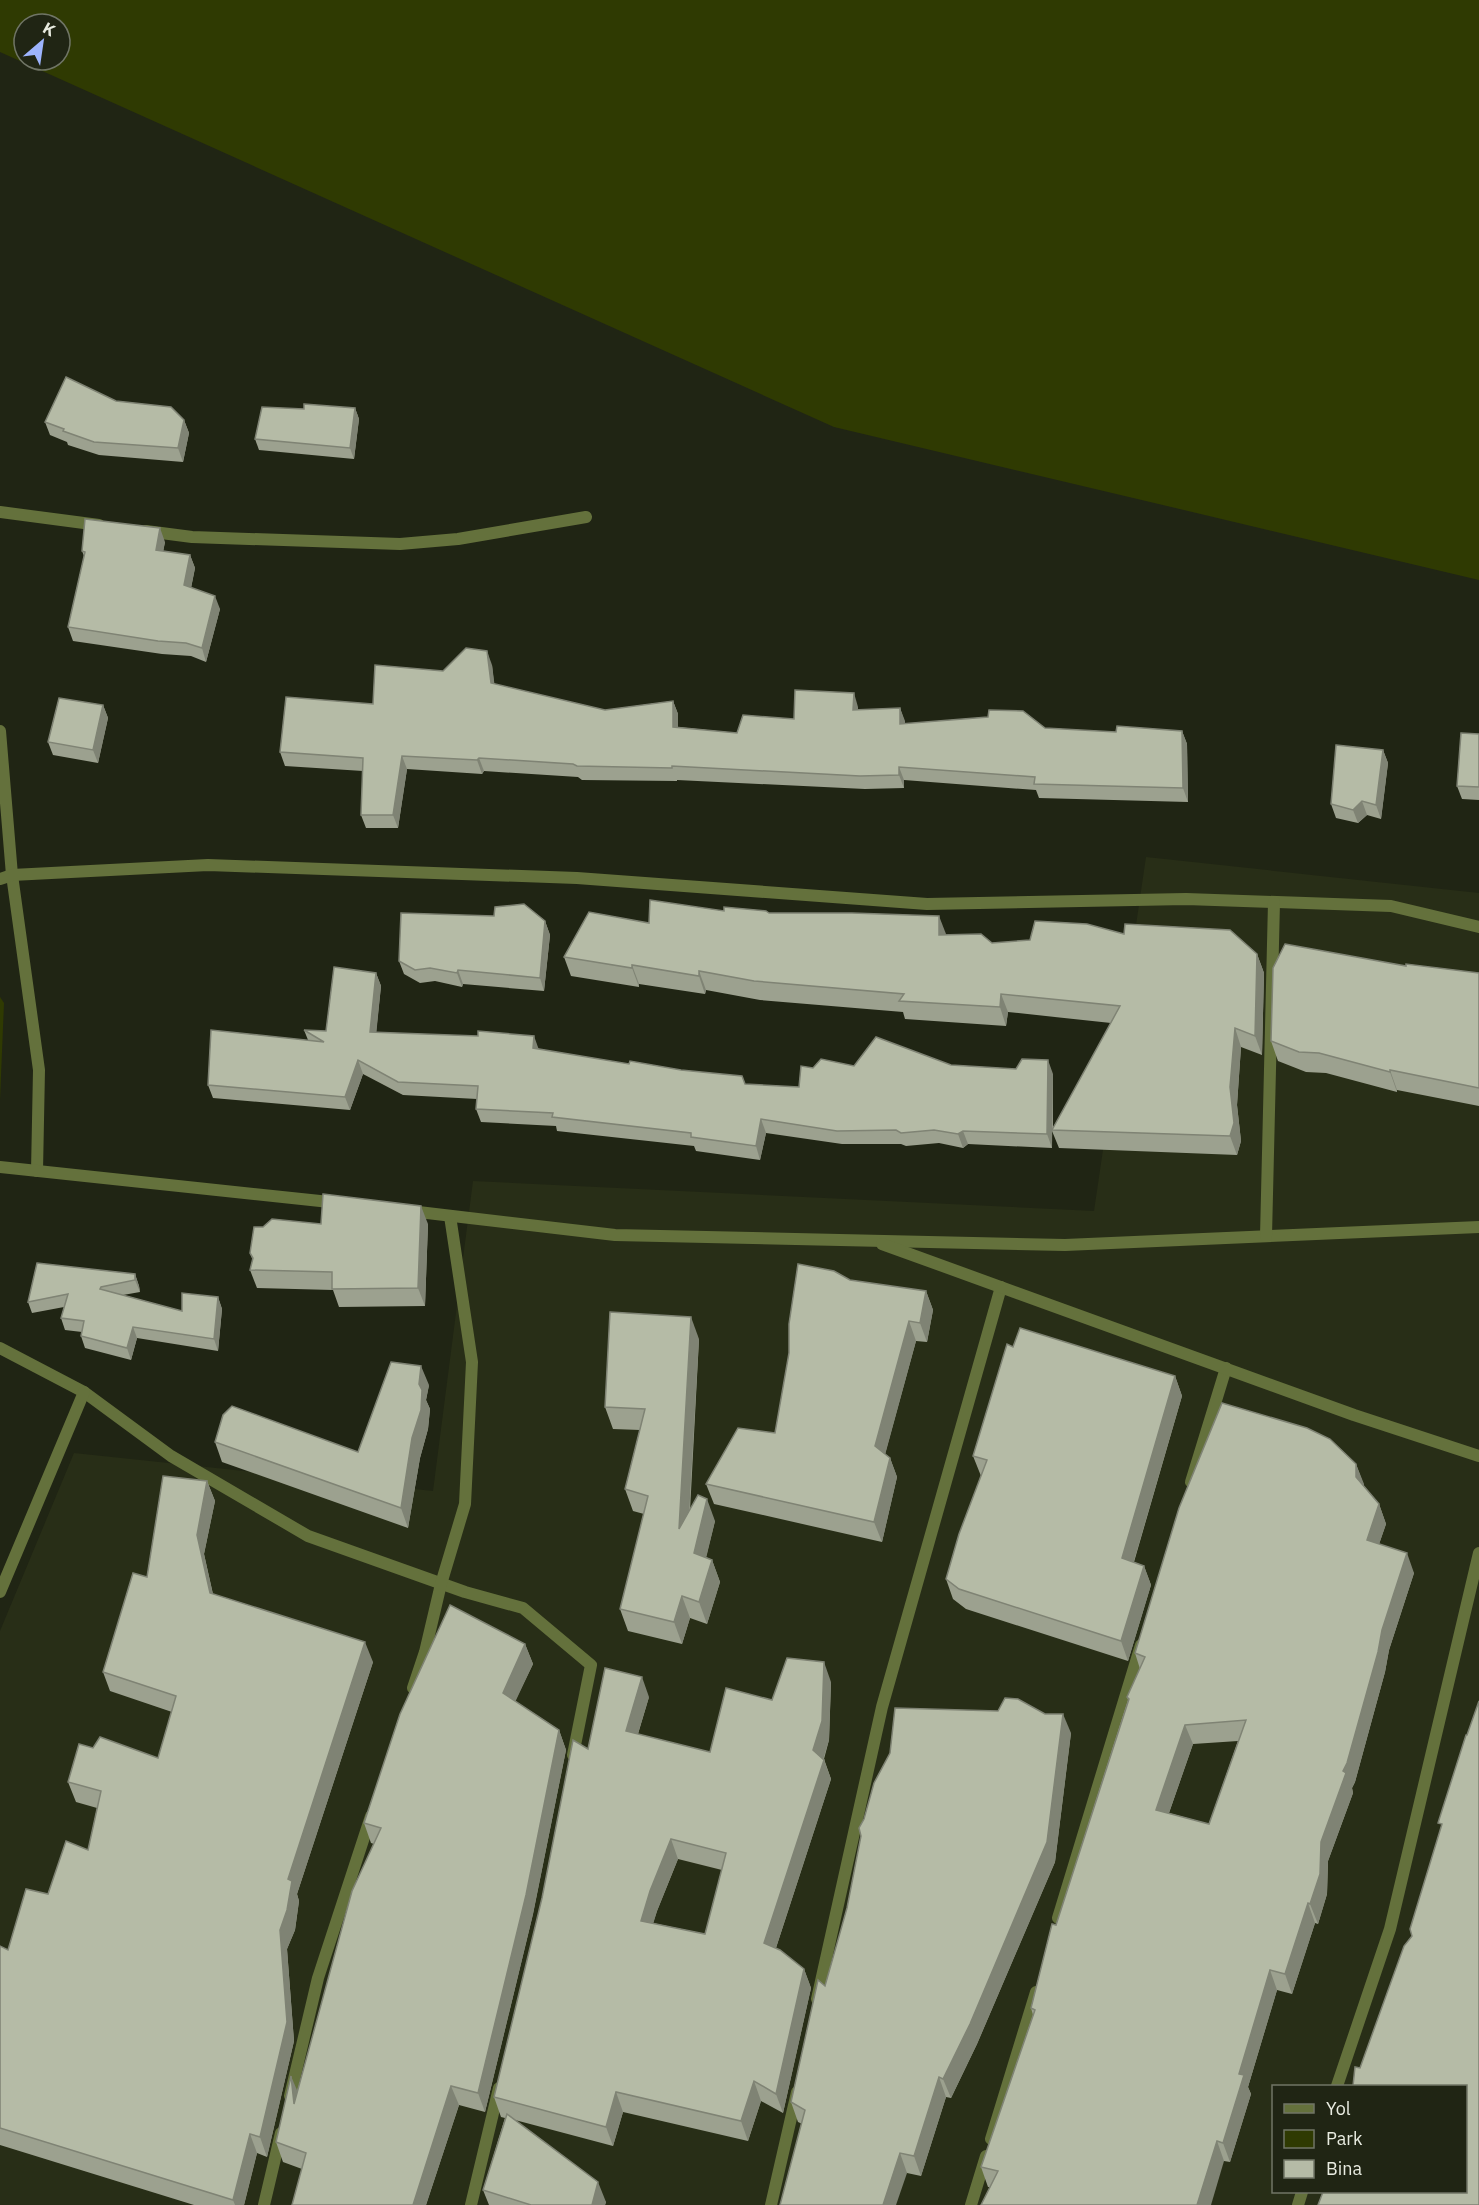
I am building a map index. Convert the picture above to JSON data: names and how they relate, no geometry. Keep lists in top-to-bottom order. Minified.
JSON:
{"legend":["Yol","Park","Bina"],"north":"top right"}
